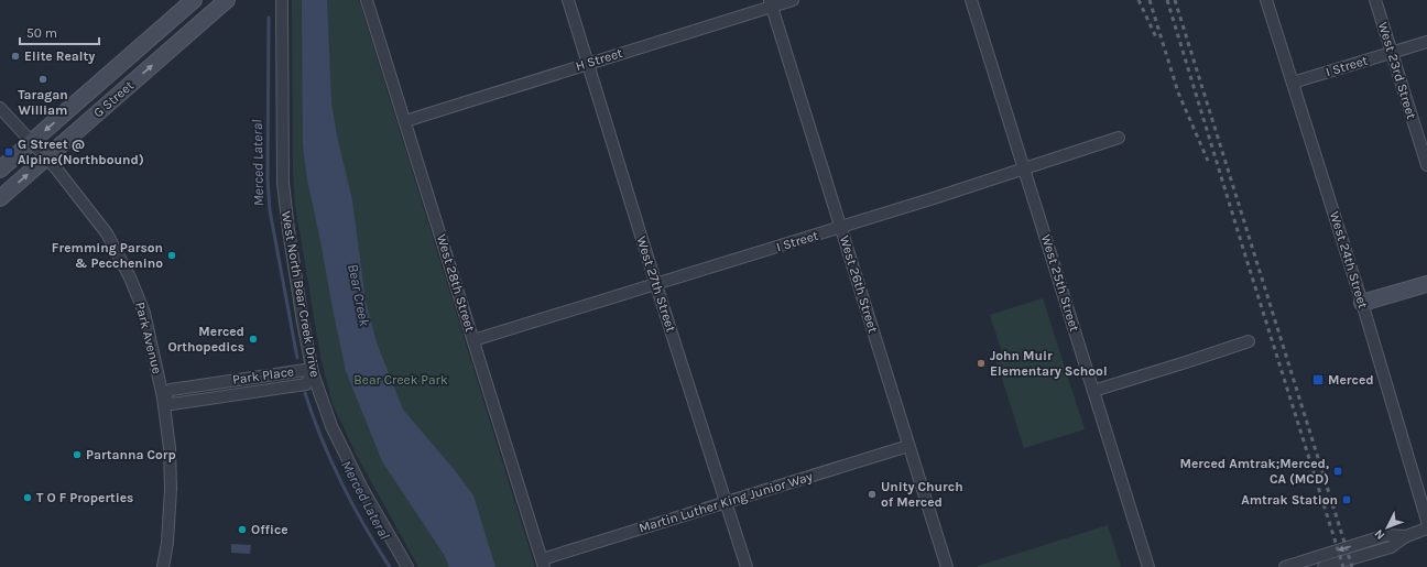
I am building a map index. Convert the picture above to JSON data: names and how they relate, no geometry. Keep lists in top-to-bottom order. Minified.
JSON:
{"streets":{"main road":["G Street"],"street":["H Street","I Street","West 23rd Street","West 24th Street","West 28th Street","West 25th Street","West 27th Street","West 26th Street","West North Bear Creek Drive","Park Avenue","Park Place","Martin Luther King Junior Way"]},"crossings":[["H Street","West 28th Street"],["H Street","West 27th Street"],["H Street","West 26th Street"],["I Street","West 23rd Street"],["I Street","West 24th Street"],["I Street","West 28th Street"],["I Street","West 25th Street"],["I Street","West 27th Street"],["I Street","West 26th Street"],["G Street","Park Avenue"],["West 28th Street","Martin Luther King Junior Way"],["West 27th Street","Martin Luther King Junior Way"],["West 26th Street","Martin Luther King Junior Way"],["West North Bear Creek Drive","Park Place"],["Park Avenue","Park Place"]],"water":["Merced Lateral","Bear Creek"],"parks":["Bear Creek Park"],"places":{"other":["Elite Realty","Taragan William","Fremming Parson & Pecchenino","Merced Orthopedics","John Muir Elementary School","Partanna Corp","Unity Church of Merced","T O F Properties","Office"],"transit":["G Street @ Alpine(Northbound)","Merced","Merced Amtrak;Merced, CA (MCD)","Amtrak Station"]},"scale_bar":"50 m","north":"bottom left"}
